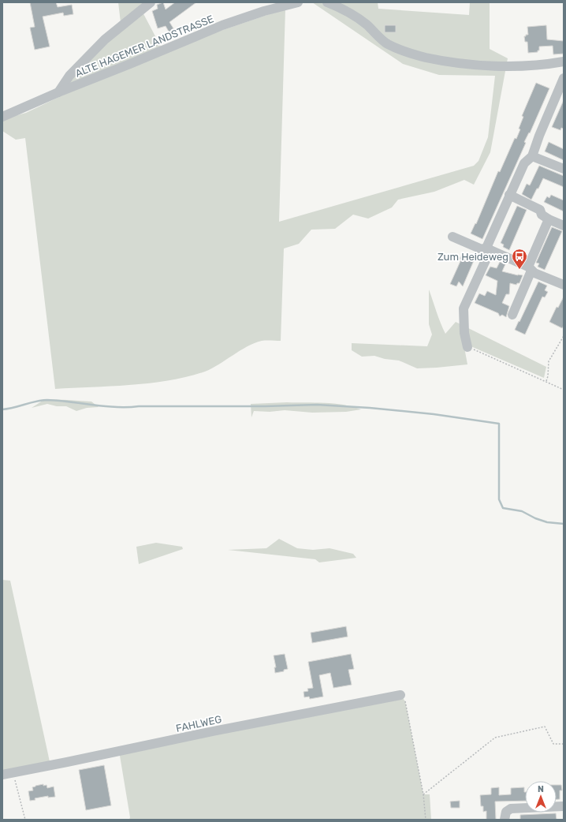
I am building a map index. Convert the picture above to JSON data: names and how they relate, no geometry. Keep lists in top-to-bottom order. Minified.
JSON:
{"streets":{"street":["ALTE HAGEMER LANDSTRASSE","FAHLWEG"]},"places":{"bus stop":["Zum Heideweg"]},"north":"top"}
